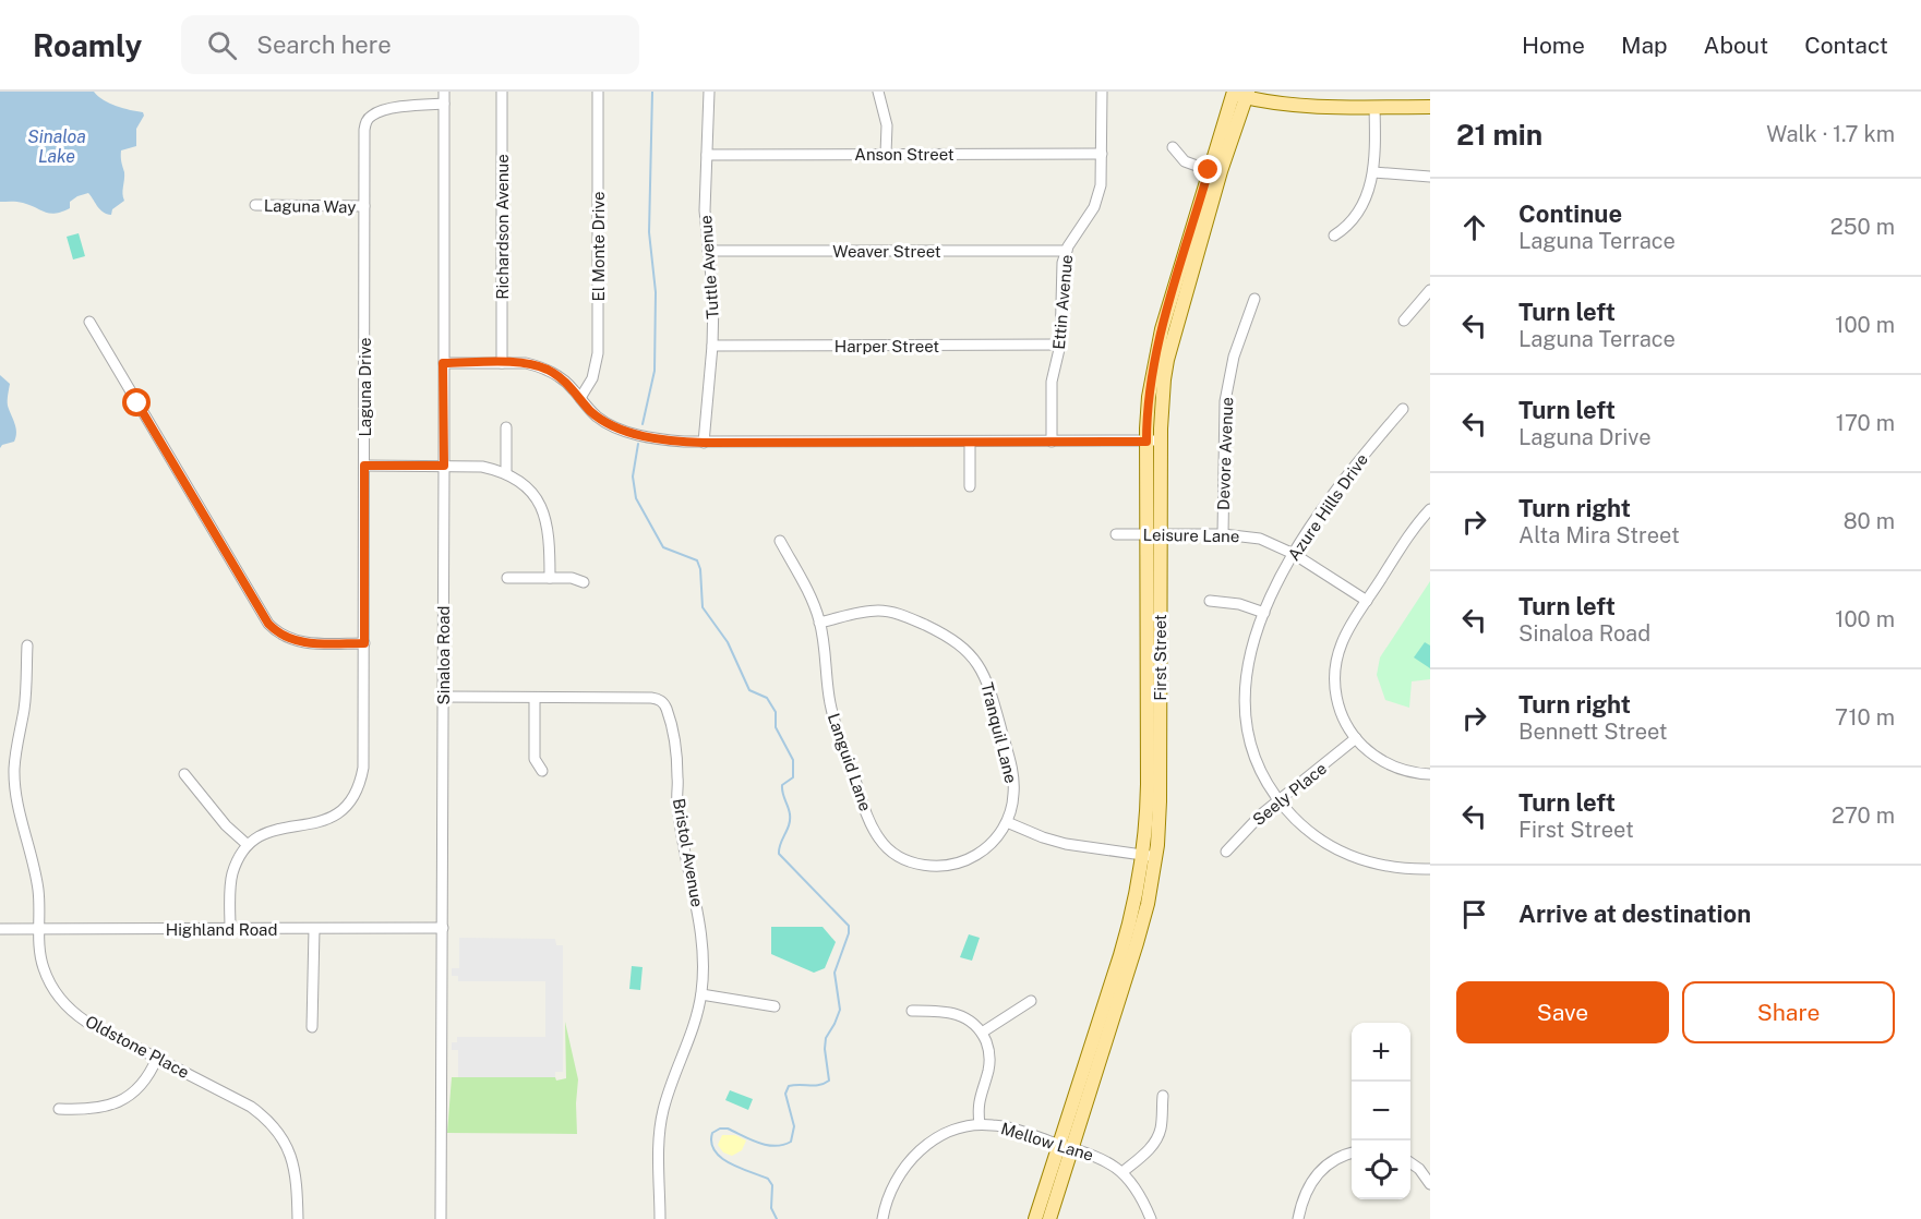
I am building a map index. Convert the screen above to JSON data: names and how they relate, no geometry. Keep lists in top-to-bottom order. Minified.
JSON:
{"streets":{"main road":["First Street"],"street":["Anson Street","Laguna Way","Richardson Avenue","El Monte Drive","Weaver Street","Tuttle Avenue","Ettin Avenue","Harper Street","Laguna Drive","Devore Avenue","Azure Hills Drive","Leisure Lane","Sinaloa Road","Tranquil Lane","Languid Lane","Seely Place","Bristol Avenue","Highland Road","Oldstone Place","Mellow Lane"]},"crossings":[["Anson Street","Tuttle Avenue"],["Anson Street","Ettin Avenue"],["Laguna Way","Laguna Drive"],["Weaver Street","Tuttle Avenue"],["Weaver Street","Ettin Avenue"],["Tuttle Avenue","Harper Street"],["Ettin Avenue","Harper Street"],["Laguna Drive","Sinaloa Road"],["Devore Avenue","Leisure Lane"],["Azure Hills Drive","Leisure Lane"],["Azure Hills Drive","Seely Place"],["Leisure Lane","First Street"],["Sinaloa Road","Bristol Avenue"],["Sinaloa Road","Highland Road"],["First Street","Mellow Lane"],["Tranquil Lane","Languid Lane"],["Highland Road","Oldstone Place"]],"water":["Sinaloa Lake"],"page":{"header":"Roamly","search":"Search here","nav":["Home","Map","About","Contact"],"heading":["21 min","Walk · 1.7 km"],"list":[["Continue","Laguna Terrace","250 m"],["Turn left","Laguna Terrace","100 m"],["Turn left","Laguna Drive","170 m"],["Turn right","Alta Mira Street","80 m"],["Turn left","Sinaloa Road","100 m"],["Turn right","Bennett Street","710 m"],["Turn left","First Street","270 m"],"Arrive at destination"],"buttons":["Save","Share"],"map_buttons":["+","−"]}}
